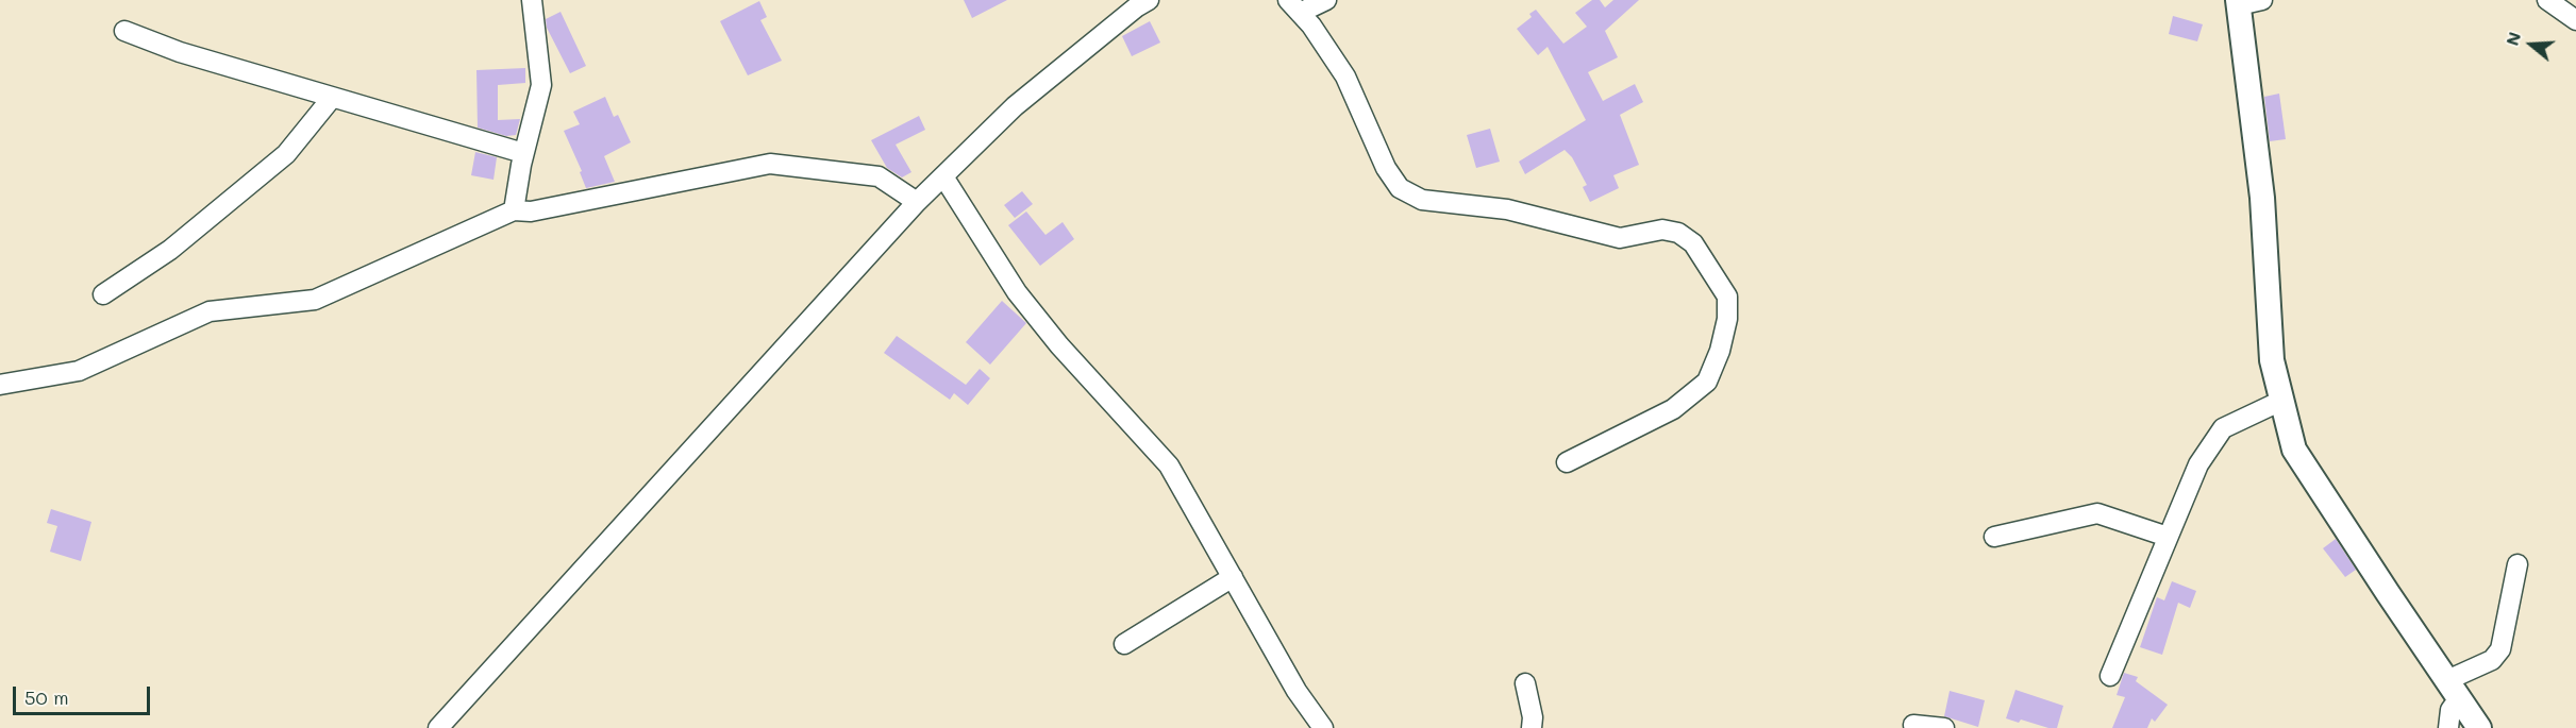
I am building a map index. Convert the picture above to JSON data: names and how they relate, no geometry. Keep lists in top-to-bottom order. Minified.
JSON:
{"scale_bar":"50 m","north":"left"}
